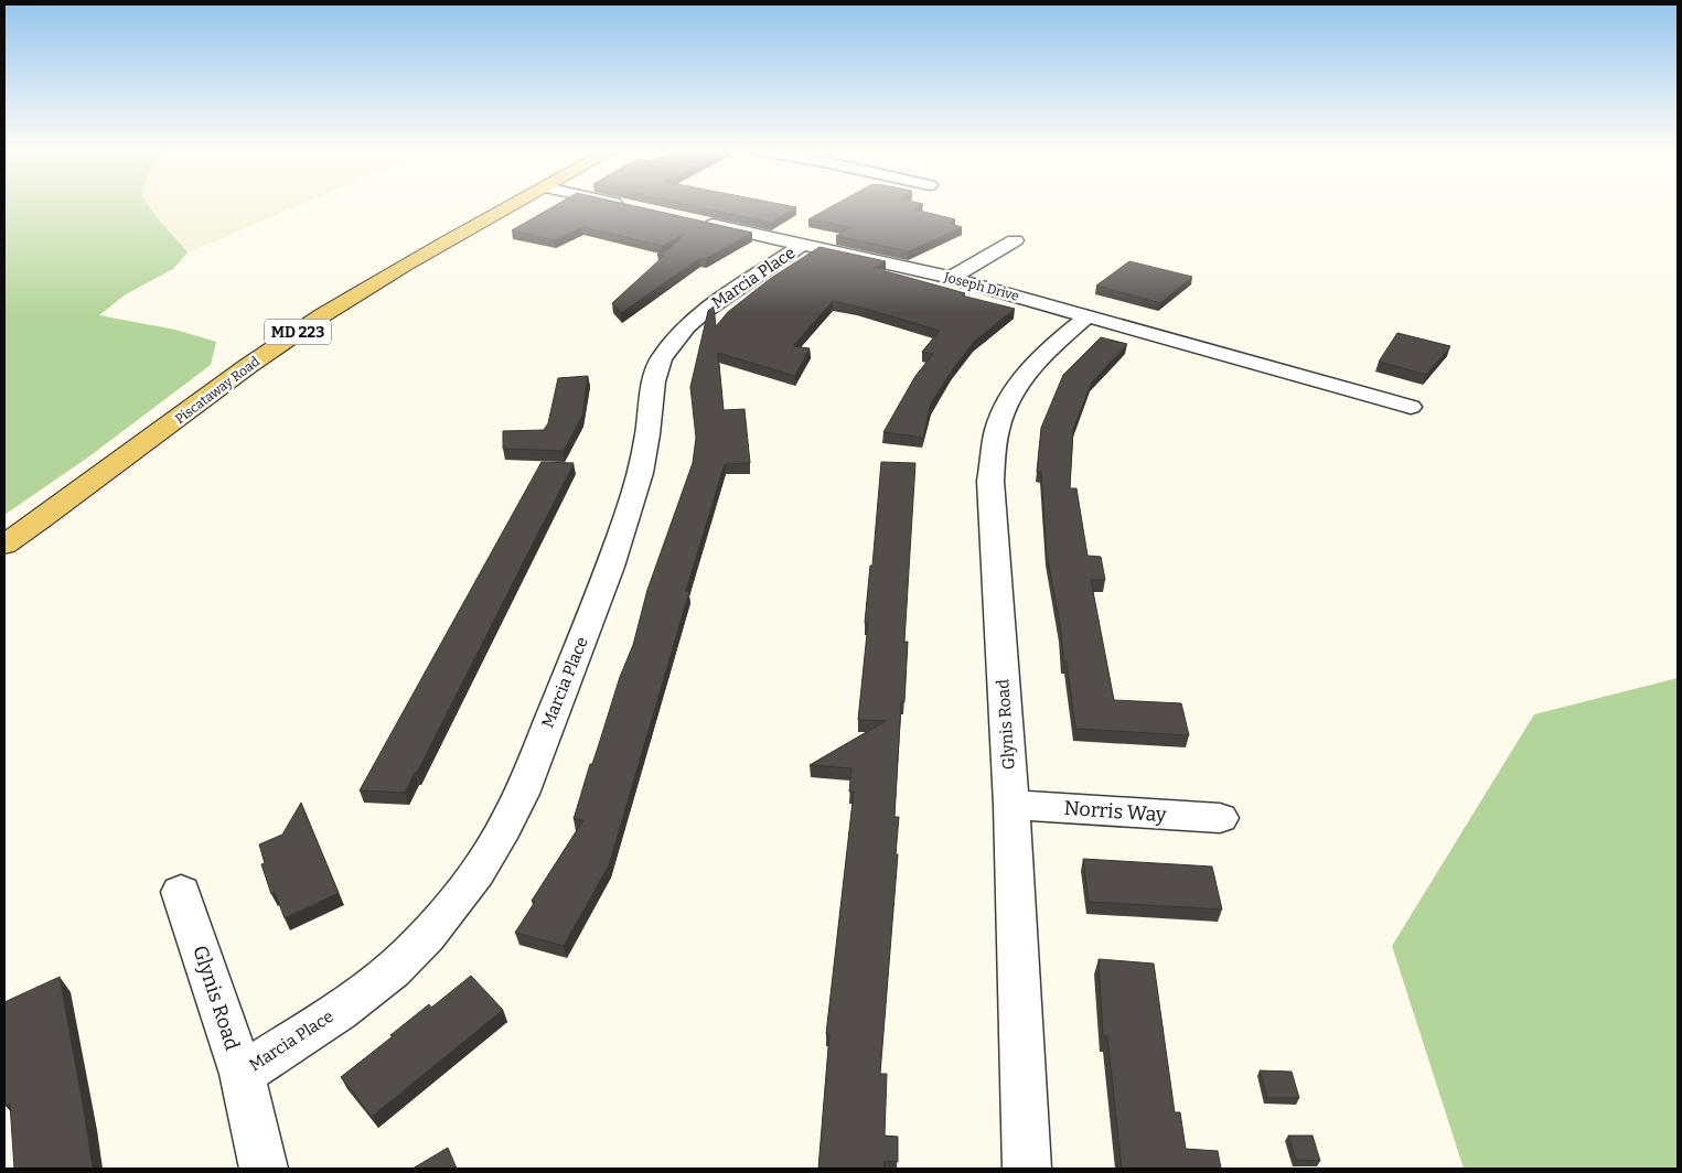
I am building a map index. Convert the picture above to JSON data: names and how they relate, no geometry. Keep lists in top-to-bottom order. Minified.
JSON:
{"streets":{"main road":["MD 223","Piscataway Road"],"street":["Marcia Place","Joseph Drive","Glynis Road","Norris Way"]},"crossings":[["Marcia Place","Joseph Drive"],["Marcia Place","Glynis Road"],["Joseph Drive","Glynis Road"],["Glynis Road","Norris Way"]]}
